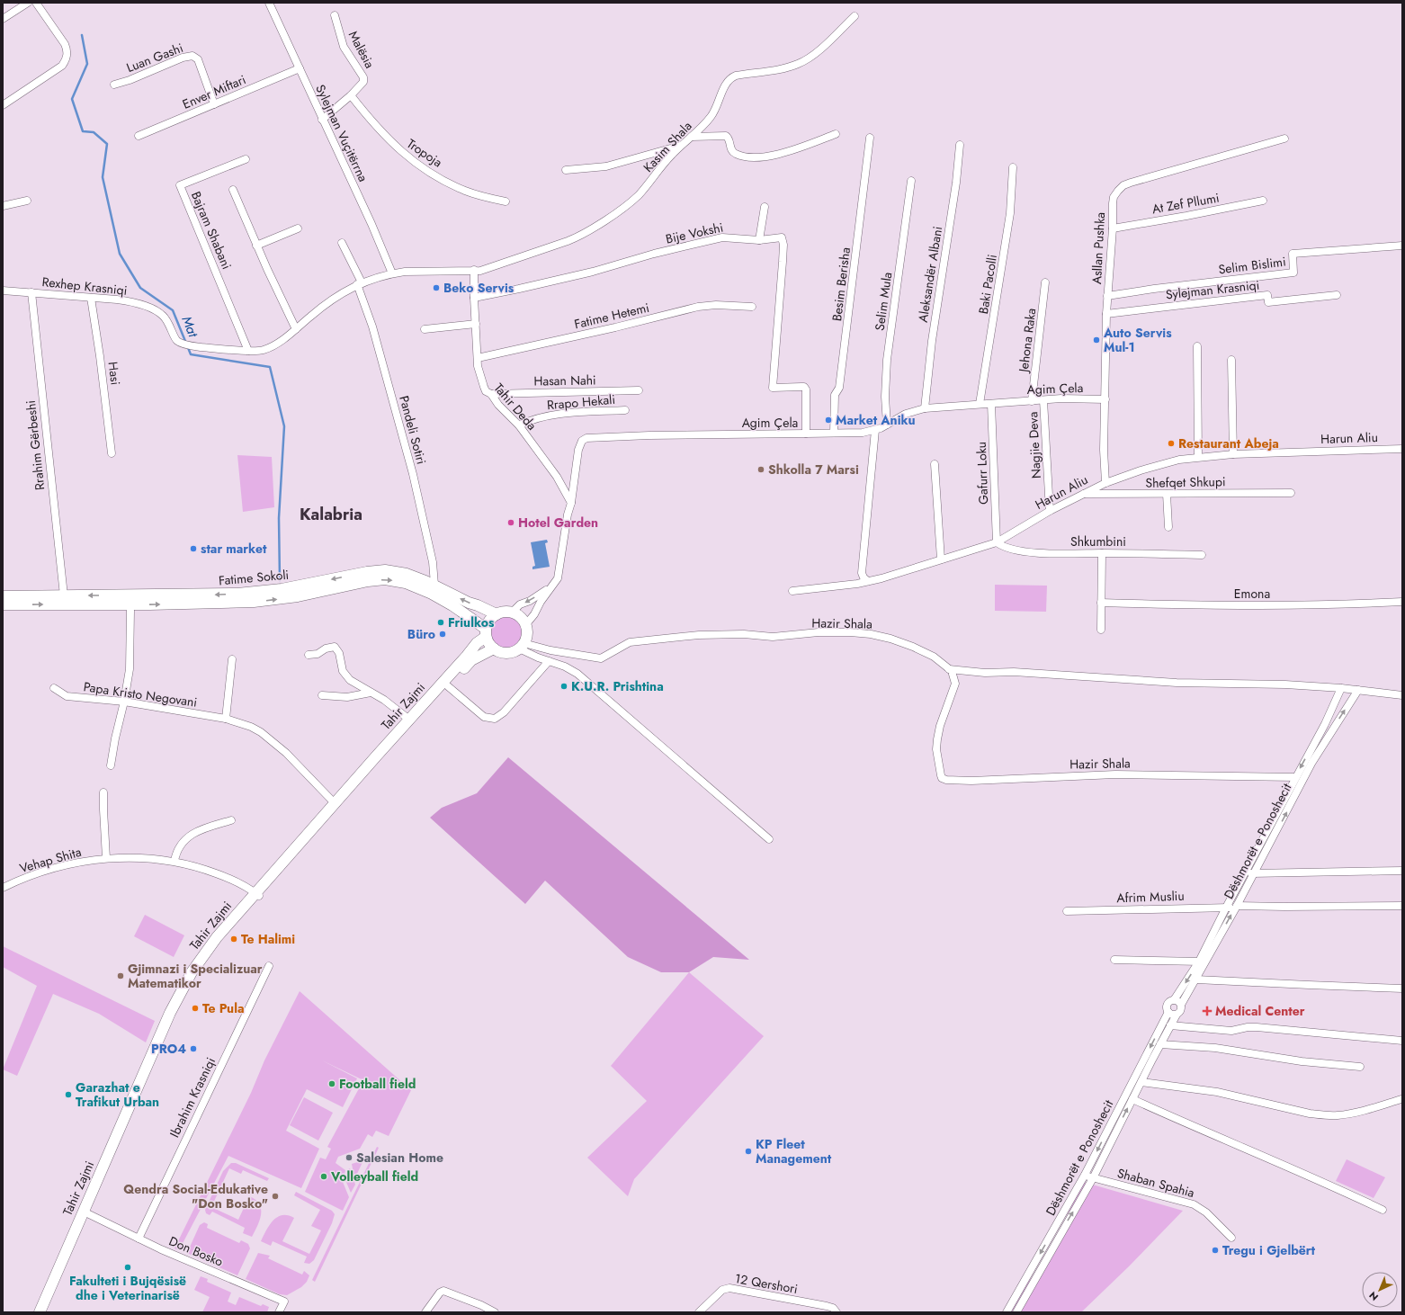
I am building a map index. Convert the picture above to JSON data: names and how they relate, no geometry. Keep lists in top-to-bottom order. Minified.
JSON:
{"streets":{"street":["Malësia","Luan Gashi","Enver Miftari","Sylejman Vuçitërrna","Kasim Shala","Tropoja","At Zef Pllumi","Bajram Shabani","Bije Vokshi","Asllan Pushka","Selim Bislimi","Aleksandër Albani","Besim Berisha","Baki Pacolli","Rexhep Krasniqi","Sylejman Krasniqi","Selim Mula","Fatime Hetemi","Jehona Raka","Hasi","Hasan Nahi","Agim Çela","Rrapo Hekali","Tahir Deda","Pandeli Sotiri","Harun Aliu","Rrahim Gërbeshi","Nagjie Deva","Gafurr Loku","Shefqet Shkupi","Shkumbini","Fatime Sokoli","Emona","Hazir Shala","Papa Kristo Negovani","Tahir Zajmi","Dëshmorët e Ponoshecit","Vehap Shita","Afrim Musliu","Ibrahim Krasniqi","Shaban Spahia","Don Bosko","12 Qershori"]},"crossings":[["Malësia","Sylejman Vuçitërrna"],["Malësia","Tropoja"],["Luan Gashi","Enver Miftari"],["Enver Miftari","Sylejman Vuçitërrna"],["Sylejman Vuçitërrna","Rexhep Krasniqi"],["Kasim Shala","Rexhep Krasniqi"],["Kasim Shala","Tahir Deda"],["At Zef Pllumi","Asllan Pushka"],["Bajram Shabani","Rexhep Krasniqi"],["Bije Vokshi","Agim Çela"],["Bije Vokshi","Tahir Deda"],["Asllan Pushka","Selim Bislimi"],["Asllan Pushka","Sylejman Krasniqi"],["Asllan Pushka","Agim Çela"],["Asllan Pushka","Harun Aliu"],["Aleksandër Albani","Agim Çela"],["Besim Berisha","Agim Çela"],["Baki Pacolli","Agim Çela"],["Rexhep Krasniqi","Hasi"],["Rexhep Krasniqi","Tahir Deda"],["Rexhep Krasniqi","Pandeli Sotiri"],["Rexhep Krasniqi","Rrahim Gërbeshi"],["Selim Mula","Agim Çela"],["Fatime Hetemi","Tahir Deda"],["Jehona Raka","Agim Çela"],["Hasan Nahi","Tahir Deda"],["Agim Çela","Tahir Deda"],["Agim Çela","Nagjie Deva"],["Agim Çela","Gafurr Loku"],["Agim Çela","Fatime Sokoli"],["Agim Çela","Hazir Shala"],["Agim Çela","Tahir Zajmi"],["Rrapo Hekali","Tahir Deda"],["Pandeli Sotiri","Fatime Sokoli"],["Harun Aliu","Nagjie Deva"],["Harun Aliu","Gafurr Loku"],["Harun Aliu","Shefqet Shkupi"],["Harun Aliu","Shkumbini"],["Rrahim Gërbeshi","Fatime Sokoli"],["Gafurr Loku","Shkumbini"],["Fatime Sokoli","Hazir Shala"],["Fatime Sokoli","Tahir Zajmi"],["Hazir Shala","Tahir Zajmi"],["Hazir Shala","Dëshmorët e Ponoshecit"],["Papa Kristo Negovani","Tahir Zajmi"],["Tahir Zajmi","Vehap Shita"],["Tahir Zajmi","Don Bosko"],["Dëshmorët e Ponoshecit","Afrim Musliu"],["Dëshmorët e Ponoshecit","Shaban Spahia"],["Ibrahim Krasniqi","Don Bosko"]],"districts":["Kalabria"],"water":["Mat"],"places":{"other":["Beko Servis","Auto Servis Mul-1","Market Aniku","Restaurant Abeja","Shkolla 7 Marsi","Hotel Garden","star market","Friulkos","Büro","K.U.R. Prishtina","Te Halimi","Gjimnazi i Specializuar Matematikor","Te Pula","PRO4","Football field","Garazhat e Trafikut Urban","KP Fleet Management","Salesian Home","Volleyball field","Qendra Social-Edukative \"Don Bosko\"","Tregu i Gjelbërt","Fakulteti i Bujqësisë dhe i Veterinarisë"],"health":["Medical Center"]},"north":"bottom left"}
